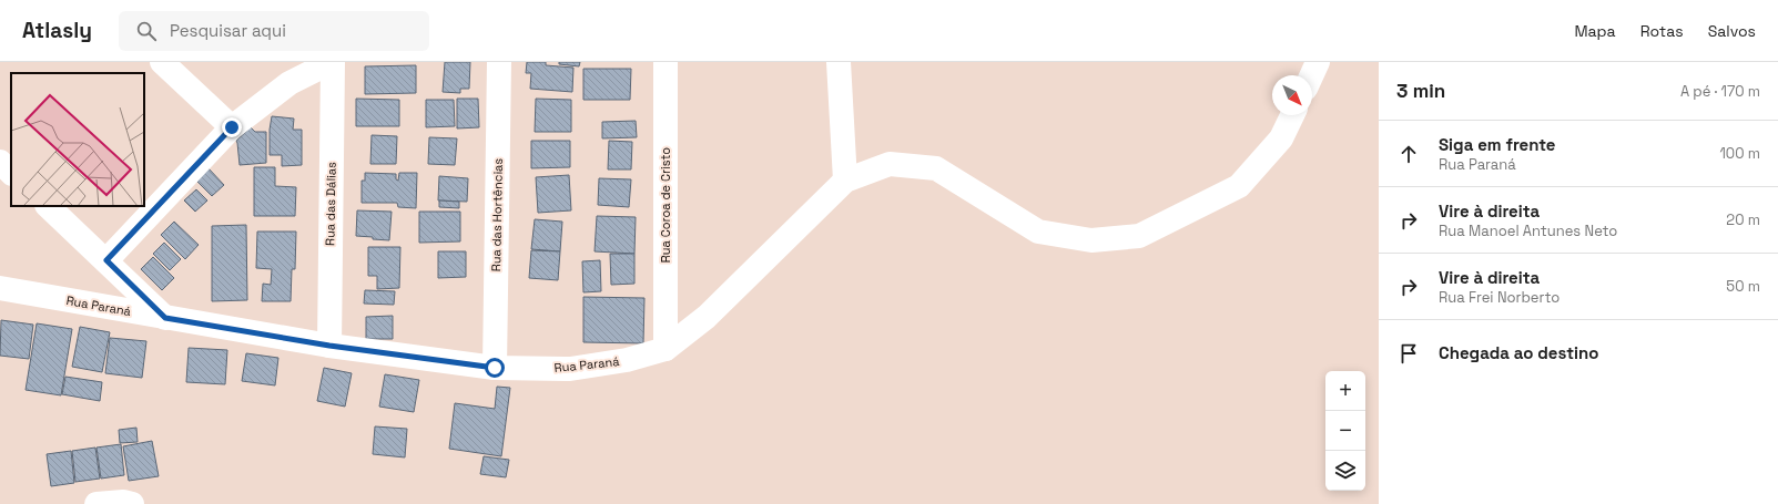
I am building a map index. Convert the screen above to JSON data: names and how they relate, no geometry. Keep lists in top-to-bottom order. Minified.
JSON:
{"streets":{"street":["Rua das Dálias","Rua Coroa de Cristo","Rua das Hortências","Rua Paraná"]},"crossings":[["Rua das Dálias","Rua Paraná"],["Rua Coroa de Cristo","Rua Paraná"],["Rua das Hortências","Rua Paraná"]],"north":"bottom right","page":{"header":"Atlasly","search":"Pesquisar aqui","nav":["Mapa","Rotas","Salvos"],"heading":["3 min","A pé · 170 m"],"list":[["Siga em frente","Rua Paraná","100 m"],["Vire à direita","Rua Manoel Antunes Neto","20 m"],["Vire à direita","Rua Frei Norberto","50 m"],"Chegada ao destino"],"map_buttons":["+","−"]}}
